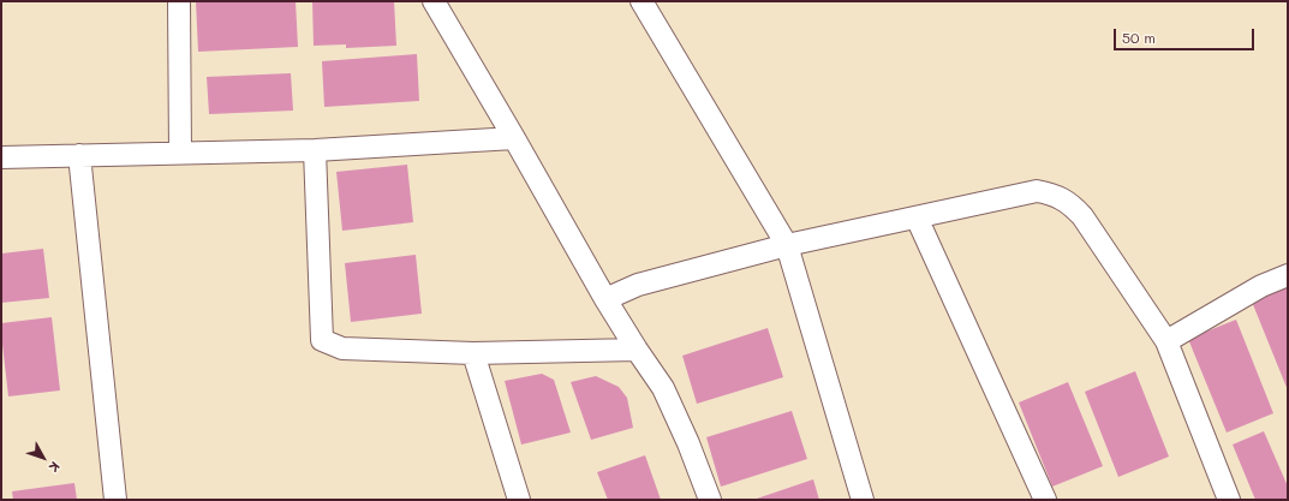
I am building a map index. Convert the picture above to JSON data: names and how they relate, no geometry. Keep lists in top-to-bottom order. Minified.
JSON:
{"scale_bar":"50 m","north":"bottom right"}
